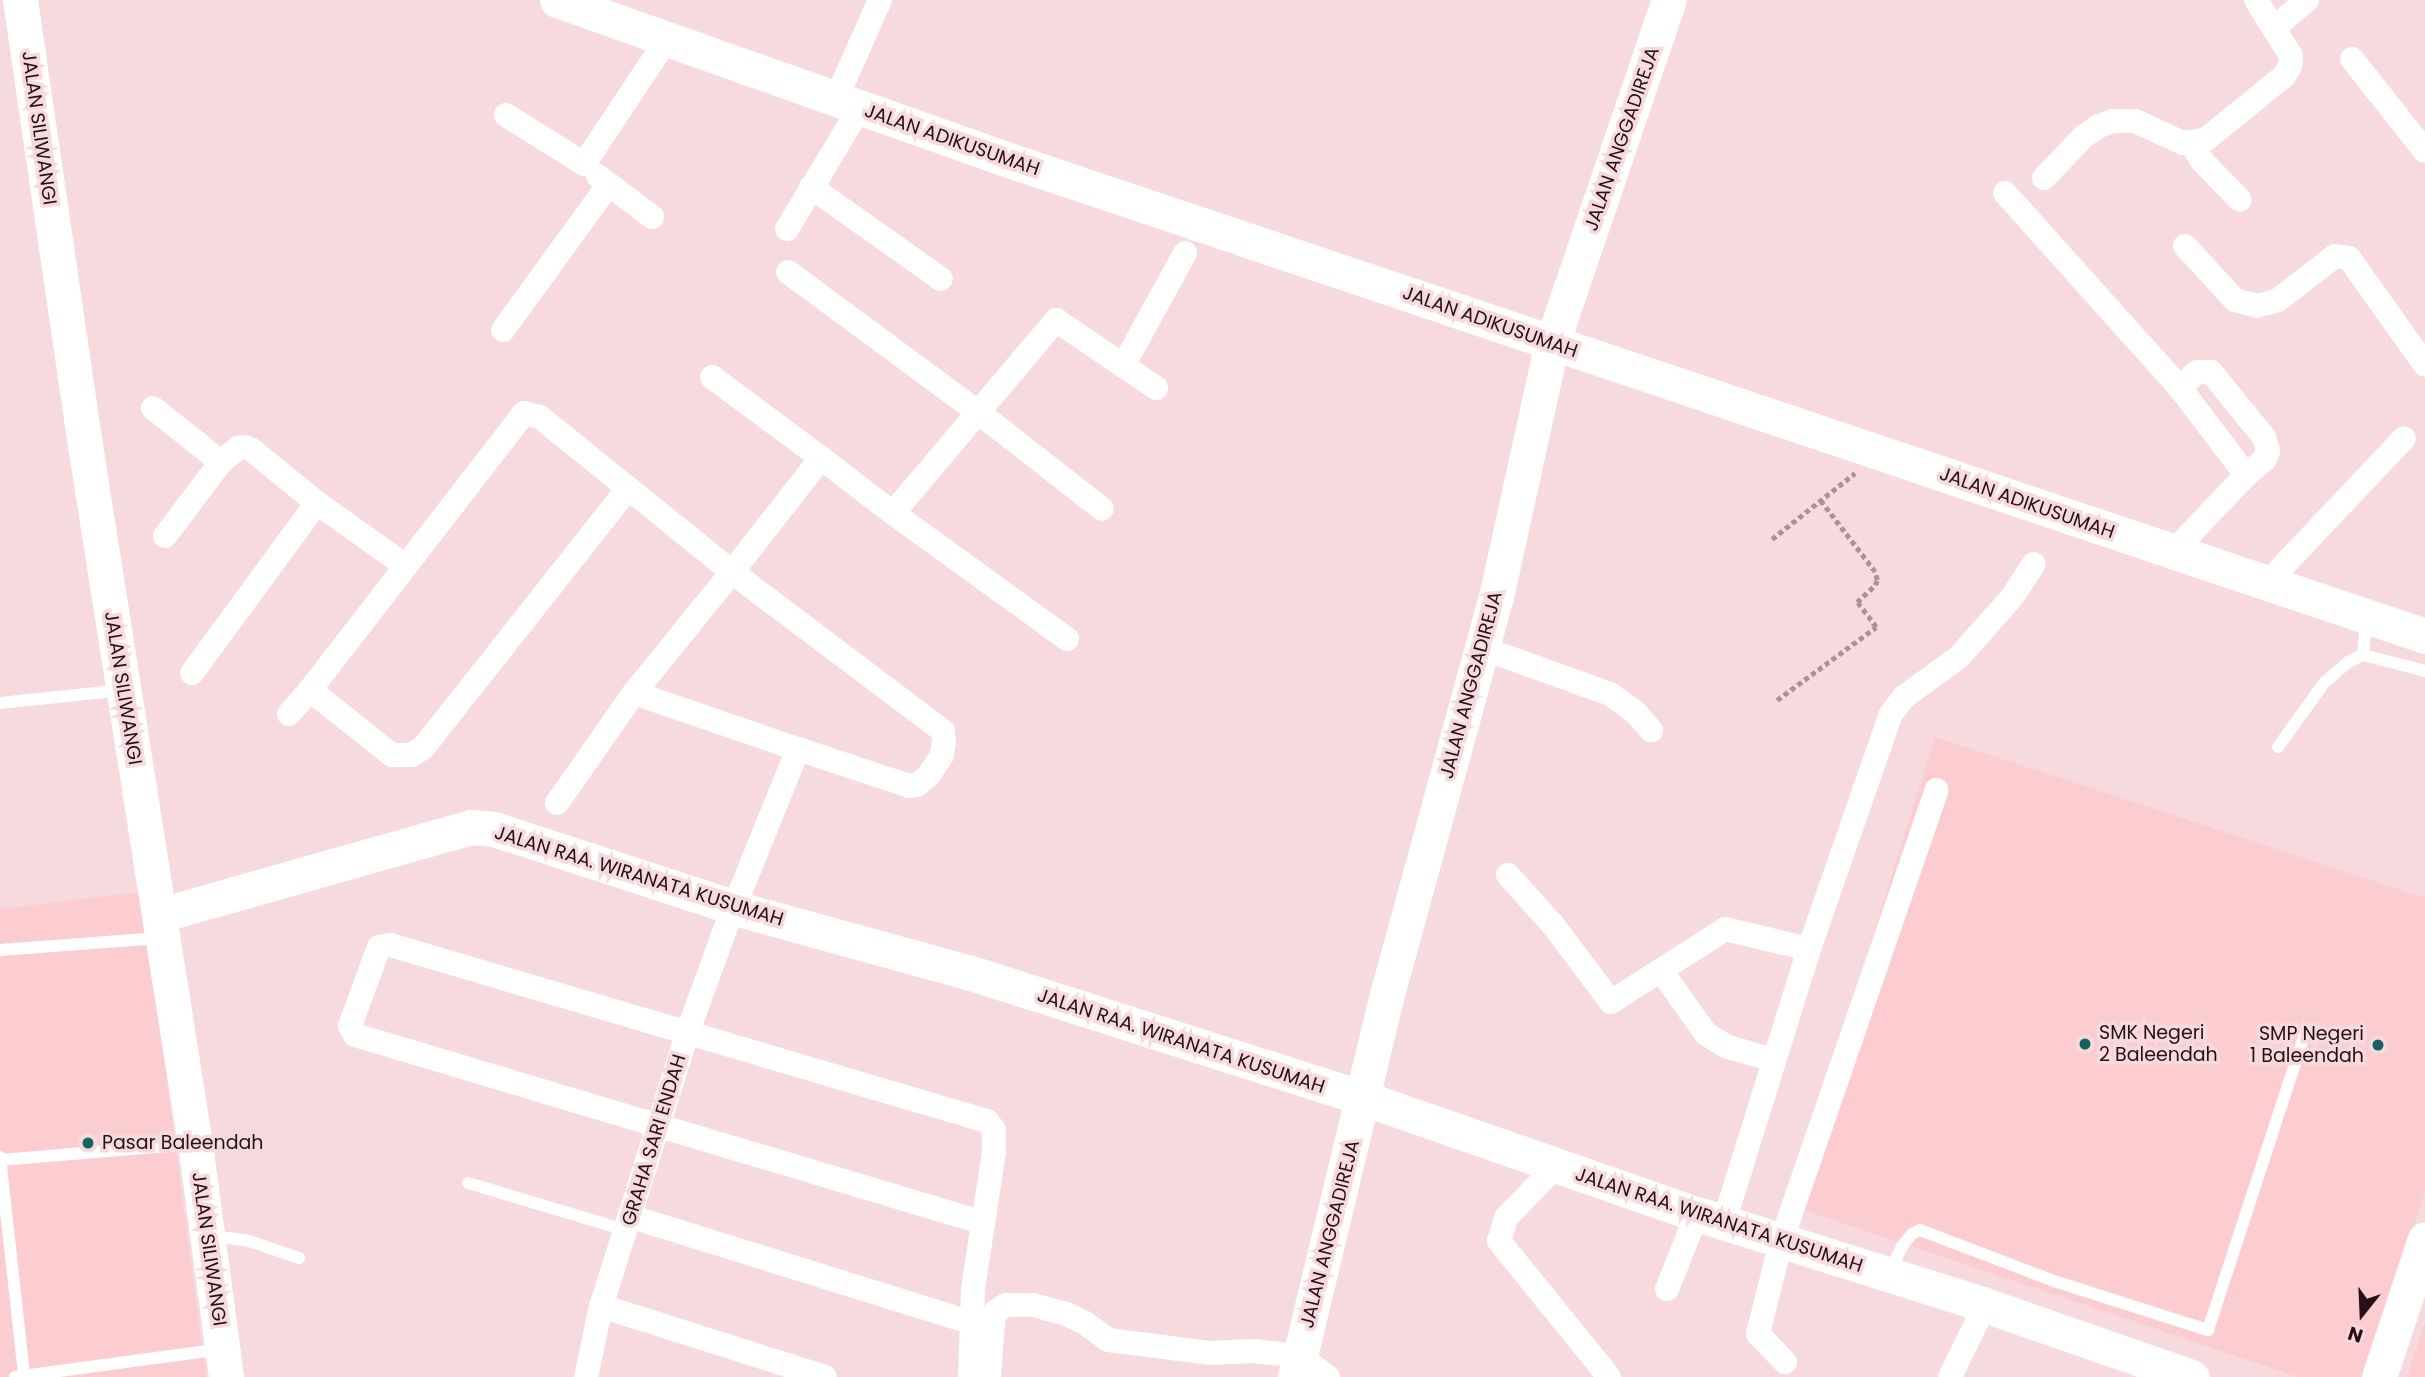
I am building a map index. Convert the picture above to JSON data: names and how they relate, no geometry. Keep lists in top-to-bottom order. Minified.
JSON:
{"streets":{"main road":["JALAN SILIWANGI","JALAN ANGGADIREJA","JALAN ADIKUSUMAH","JALAN RAA. WIRANATA KUSUMAH"],"street":["GRAHA SARI ENDAH"]},"crossings":[["JALAN SILIWANGI","JALAN RAA. WIRANATA KUSUMAH"],["JALAN ANGGADIREJA","JALAN ADIKUSUMAH"],["JALAN ANGGADIREJA","JALAN RAA. WIRANATA KUSUMAH"],["JALAN RAA. WIRANATA KUSUMAH","GRAHA SARI ENDAH"]],"places":["SMK Negeri 2 Baleendah","SMP Negeri 1 Baleendah","Pasar Baleendah"],"north":"bottom"}
